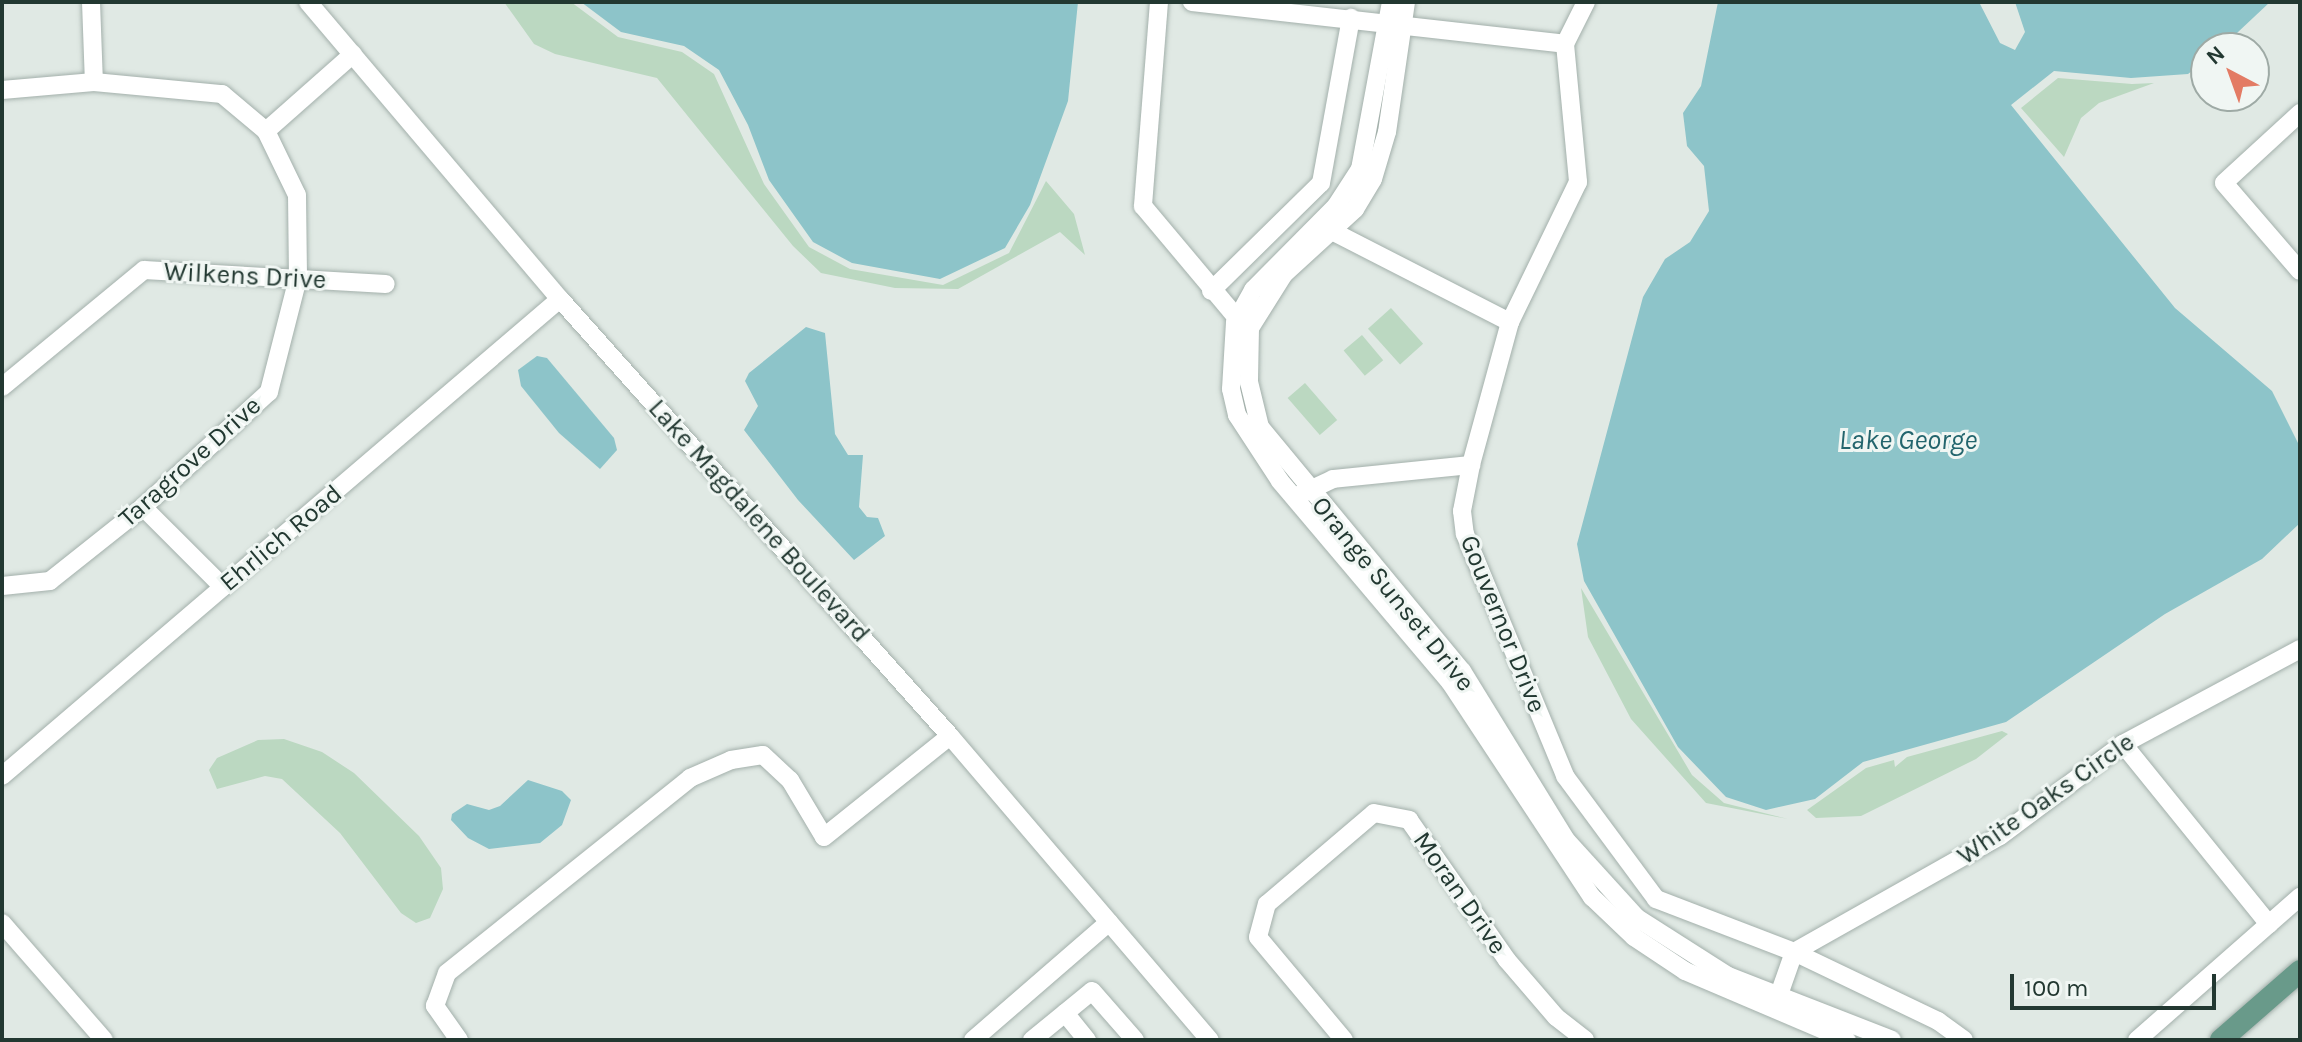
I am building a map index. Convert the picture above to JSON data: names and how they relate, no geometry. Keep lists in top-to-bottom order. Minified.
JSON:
{"streets":{"street":["Wilkens Drive","Taragrove Drive","Lake Magdalene Boulevard","Ehrlich Road","Orange Sunset Drive","Gouvernor Drive","White Oaks Circle","Moran Drive"]},"crossings":[["Wilkens Drive","Taragrove Drive"],["Lake Magdalene Boulevard","Ehrlich Road"],["Orange Sunset Drive","Gouvernor Drive"],["Gouvernor Drive","White Oaks Circle"]],"water":["Lake George"],"scale_bar":"100 m","north":"top left"}
